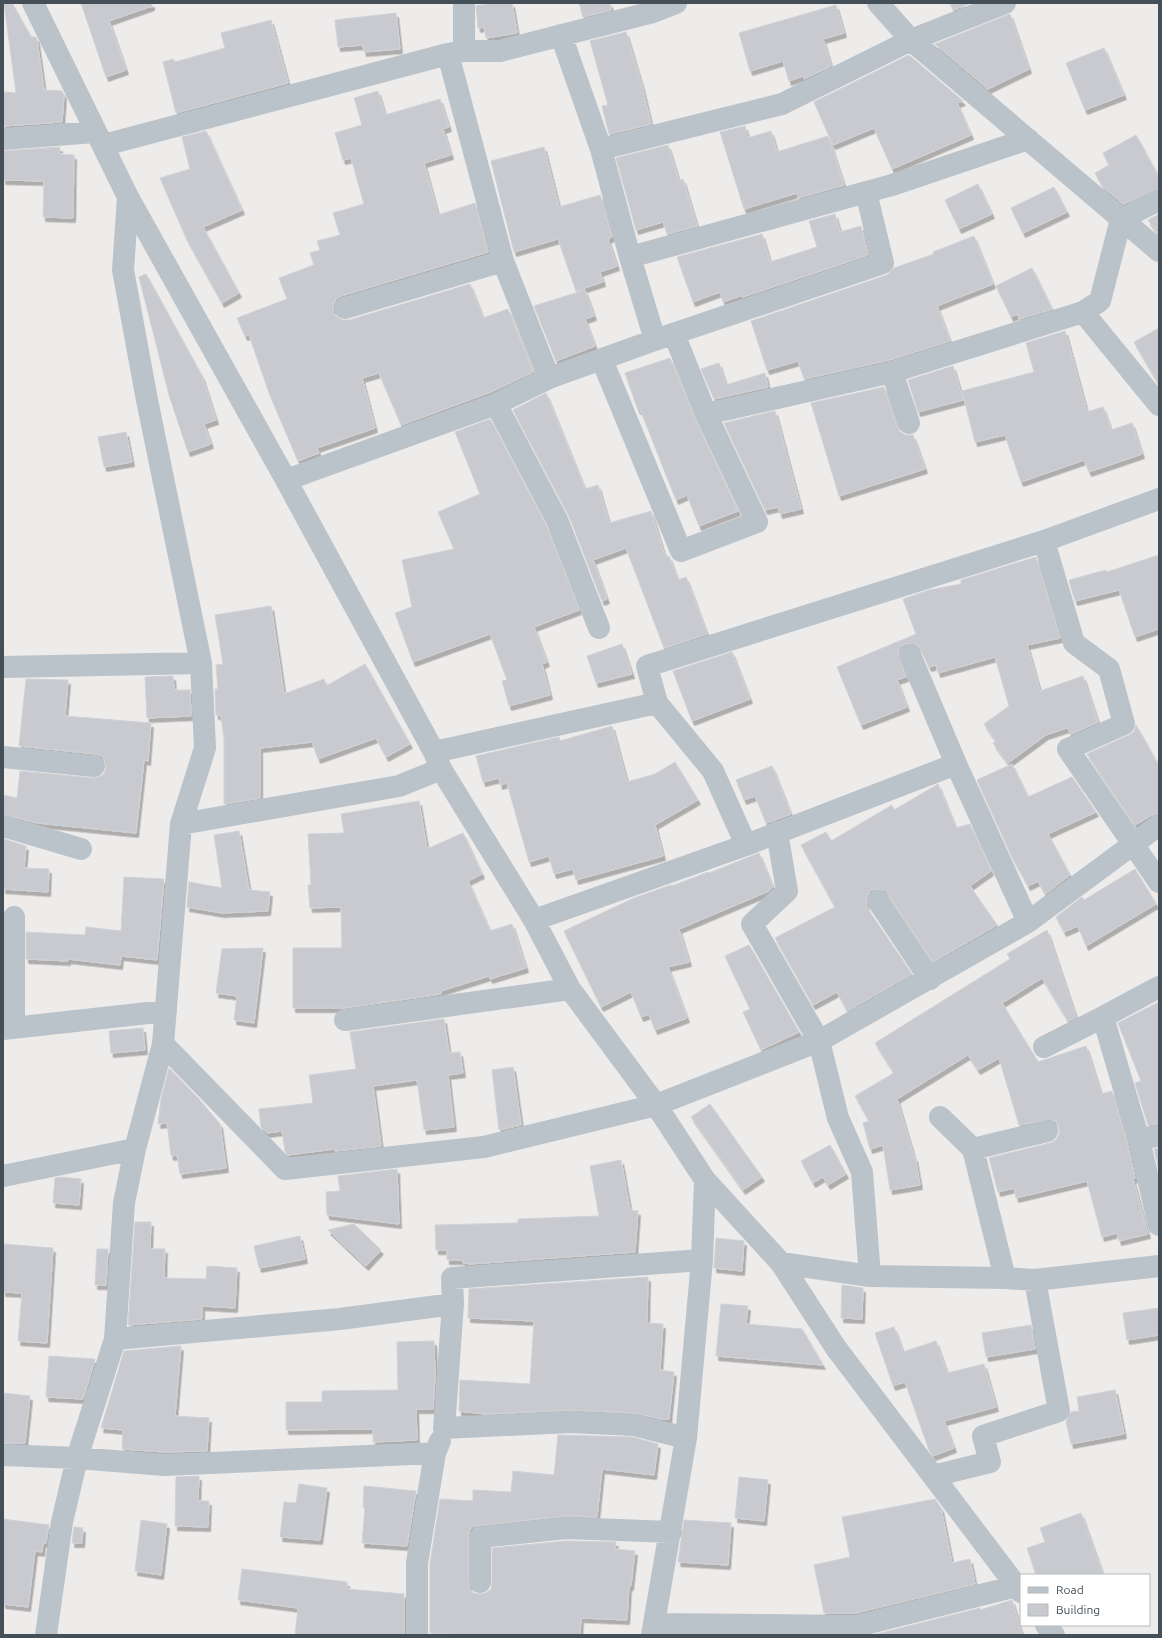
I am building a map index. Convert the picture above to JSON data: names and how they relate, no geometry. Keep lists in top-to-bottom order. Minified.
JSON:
{"legend":["Road","Building"]}
